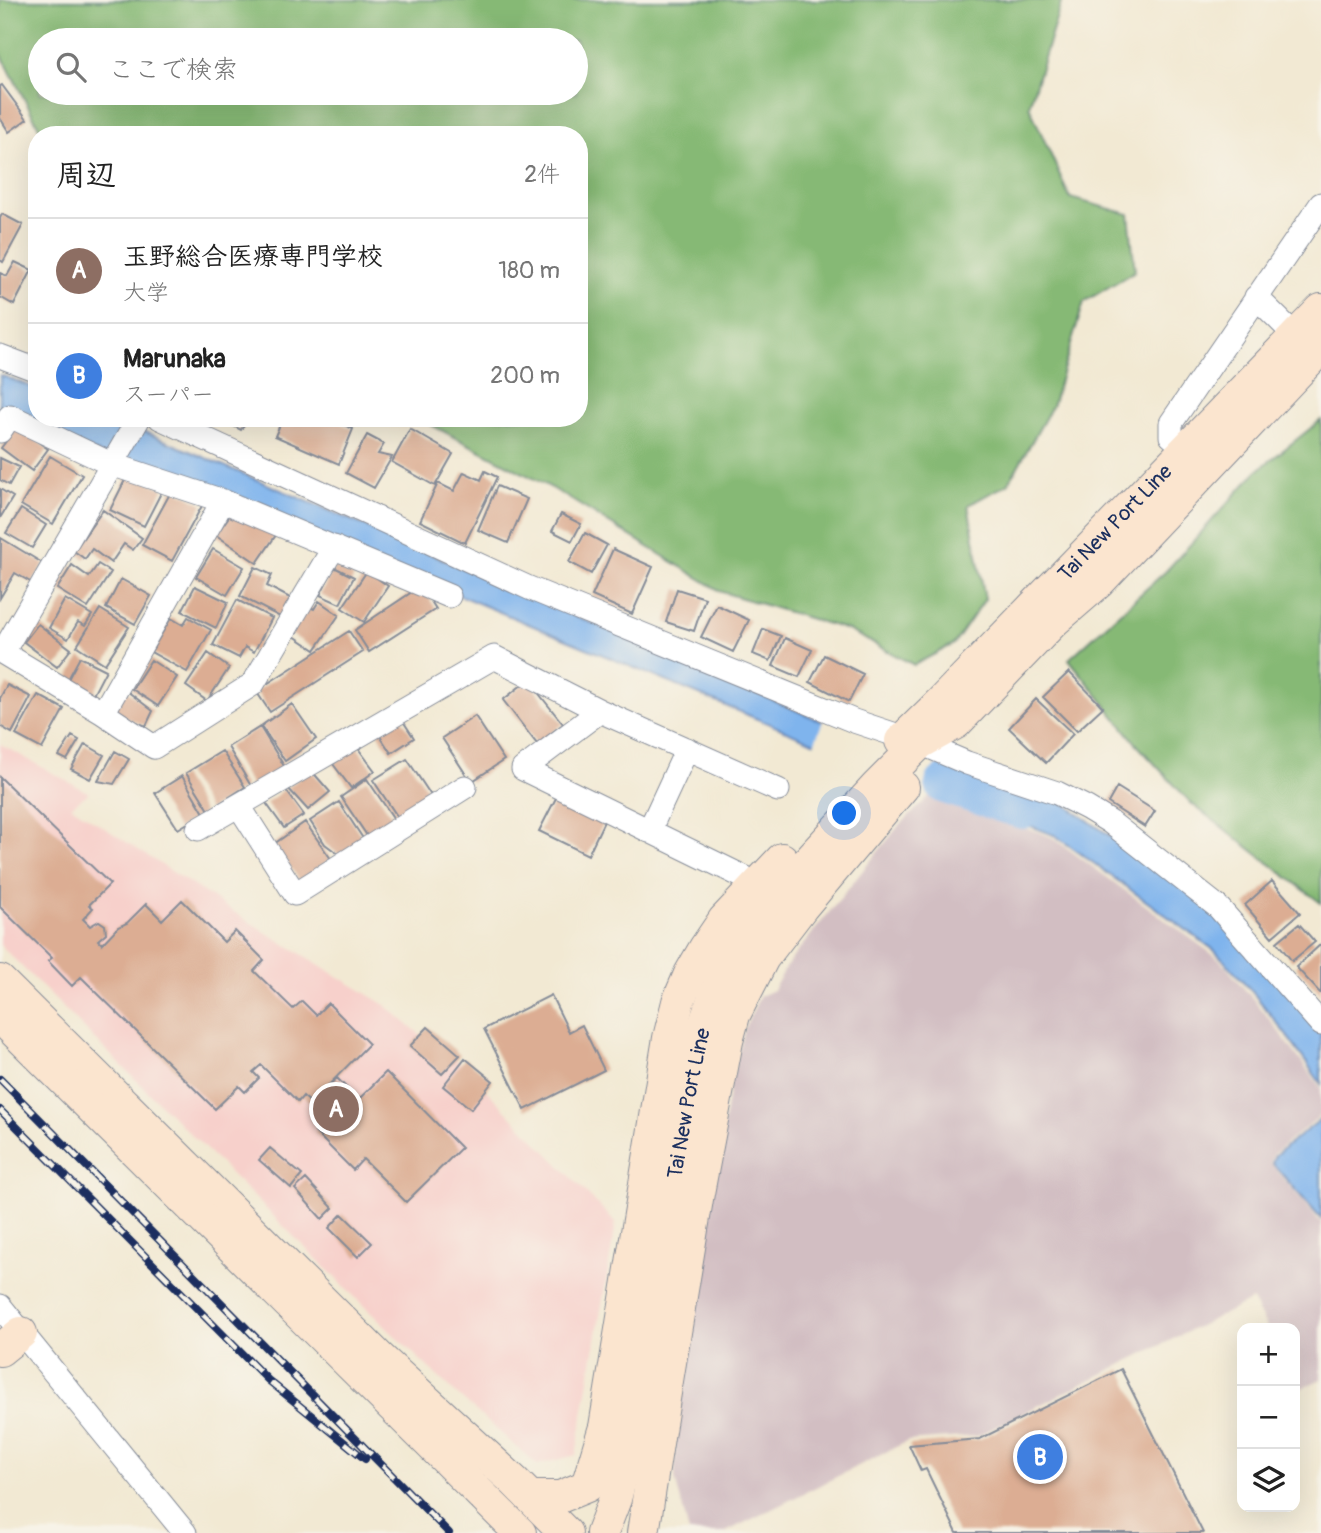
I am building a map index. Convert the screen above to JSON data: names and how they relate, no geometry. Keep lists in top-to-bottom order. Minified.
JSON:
{"streets":{"main road":["Tai New Port Line"]},"page":{"search":"ここで検索","heading":["周辺","2件"],"list":[{"mark":"A","name":"玉野総合医療専門学校","note":"大学","value":"180 m"},{"mark":"B","name":"Marunaka","note":"スーパー","value":"200 m"}],"pins":["A","B"],"map_buttons":["+","−"]}}
